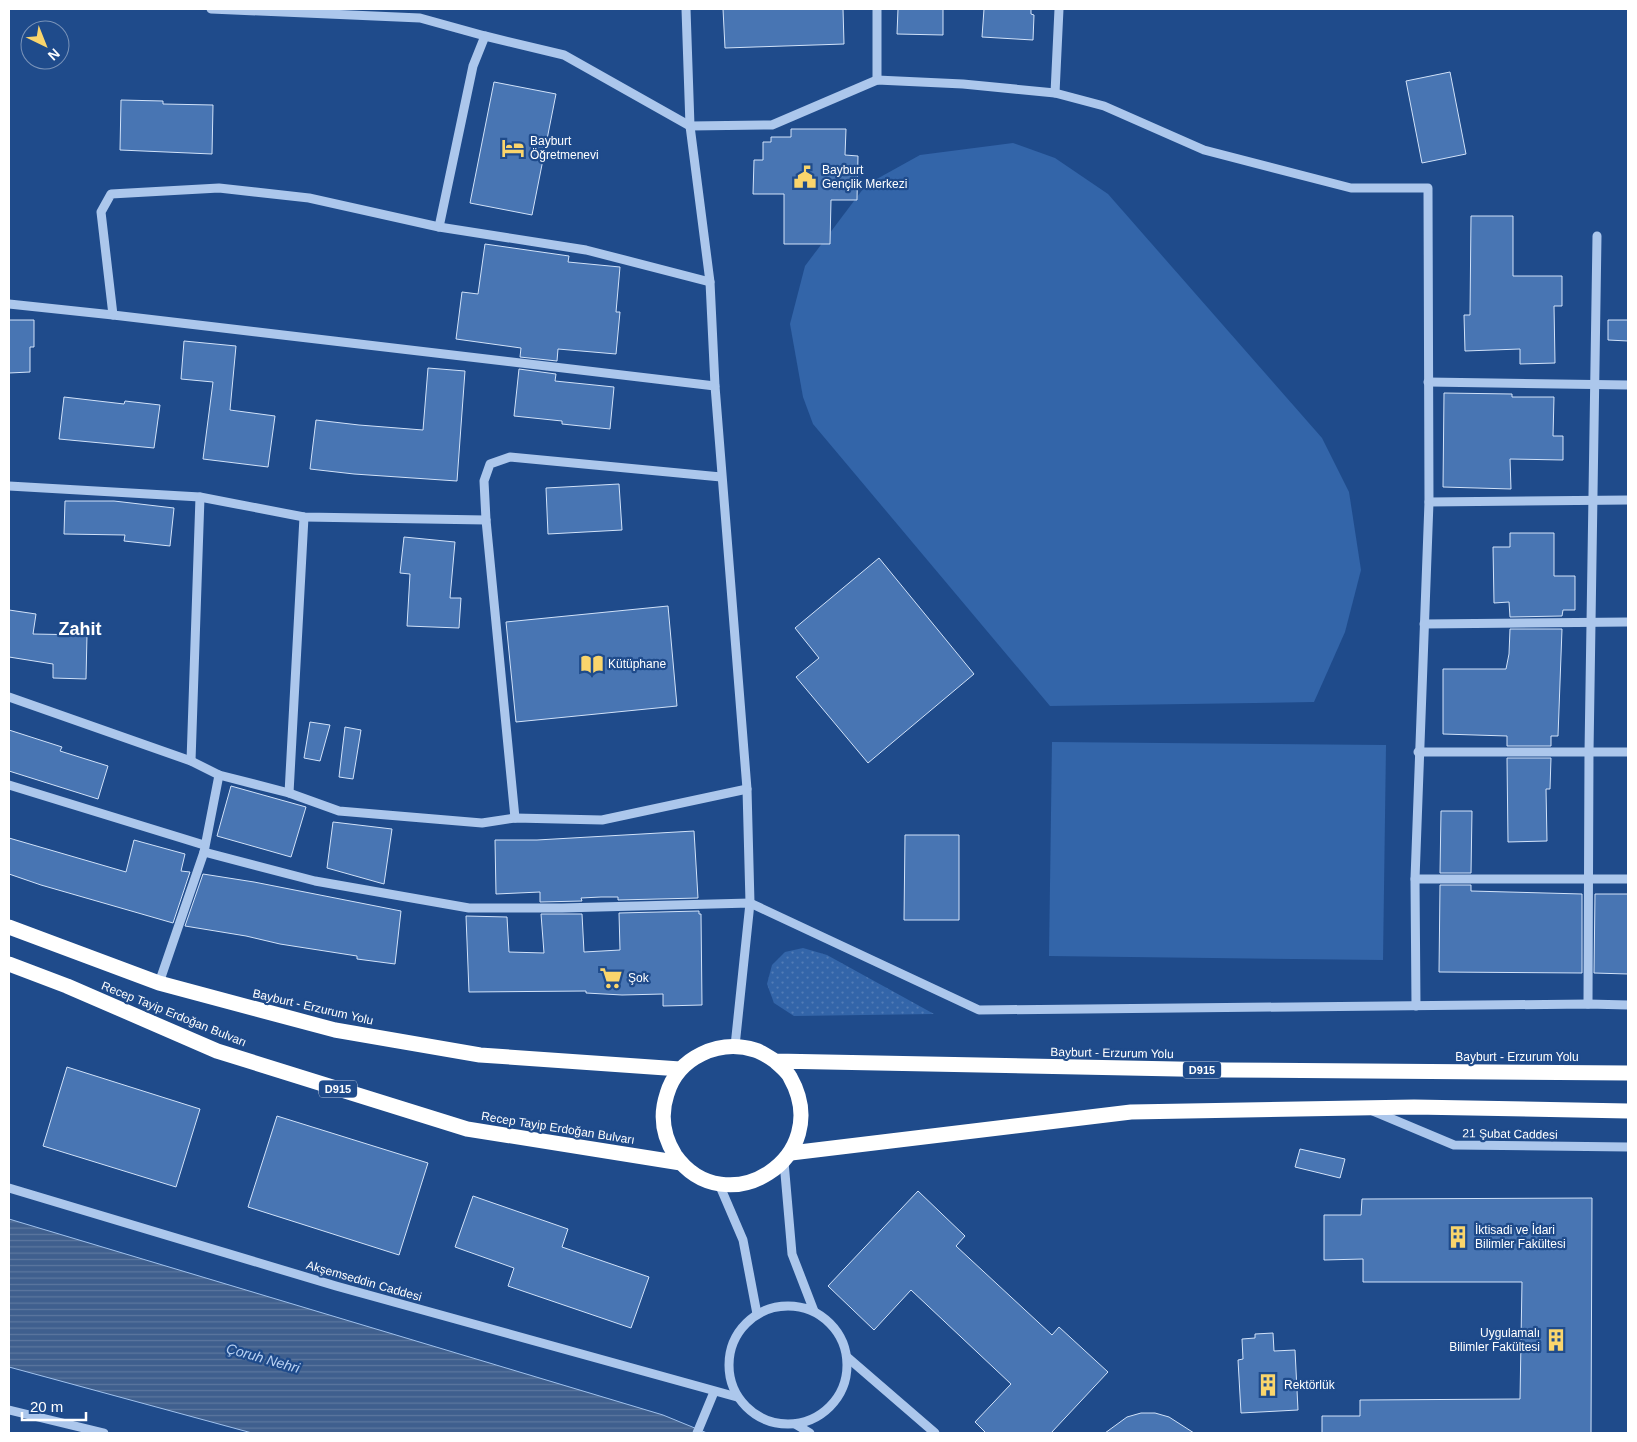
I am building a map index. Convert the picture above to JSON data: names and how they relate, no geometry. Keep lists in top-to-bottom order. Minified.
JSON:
{"streets":{"highway":["Bayburt - Erzurum Yolu","Recep Tayip Erdoğan Bulvarı","D915"],"street":["21 Şubat Caddesi","Akşemseddin Caddesi"]},"crossings":[["Bayburt - Erzurum Yolu","Recep Tayip Erdoğan Bulvarı"]],"districts":["Zahit"],"water":["Çoruh Nehri"],"places":{"hotel":["Bayburt Öğretmenevi"],"public building":["Bayburt Gençlik Merkezi"],"library":["Kütüphane"],"supermarket":["Şok"],"building":["İktisadi ve İdari Bilimler Fakültesi","Uygulamalı Bilimler Fakültesi","Rektörlük"]},"scale_bar":"20 m","north":"bottom right"}
